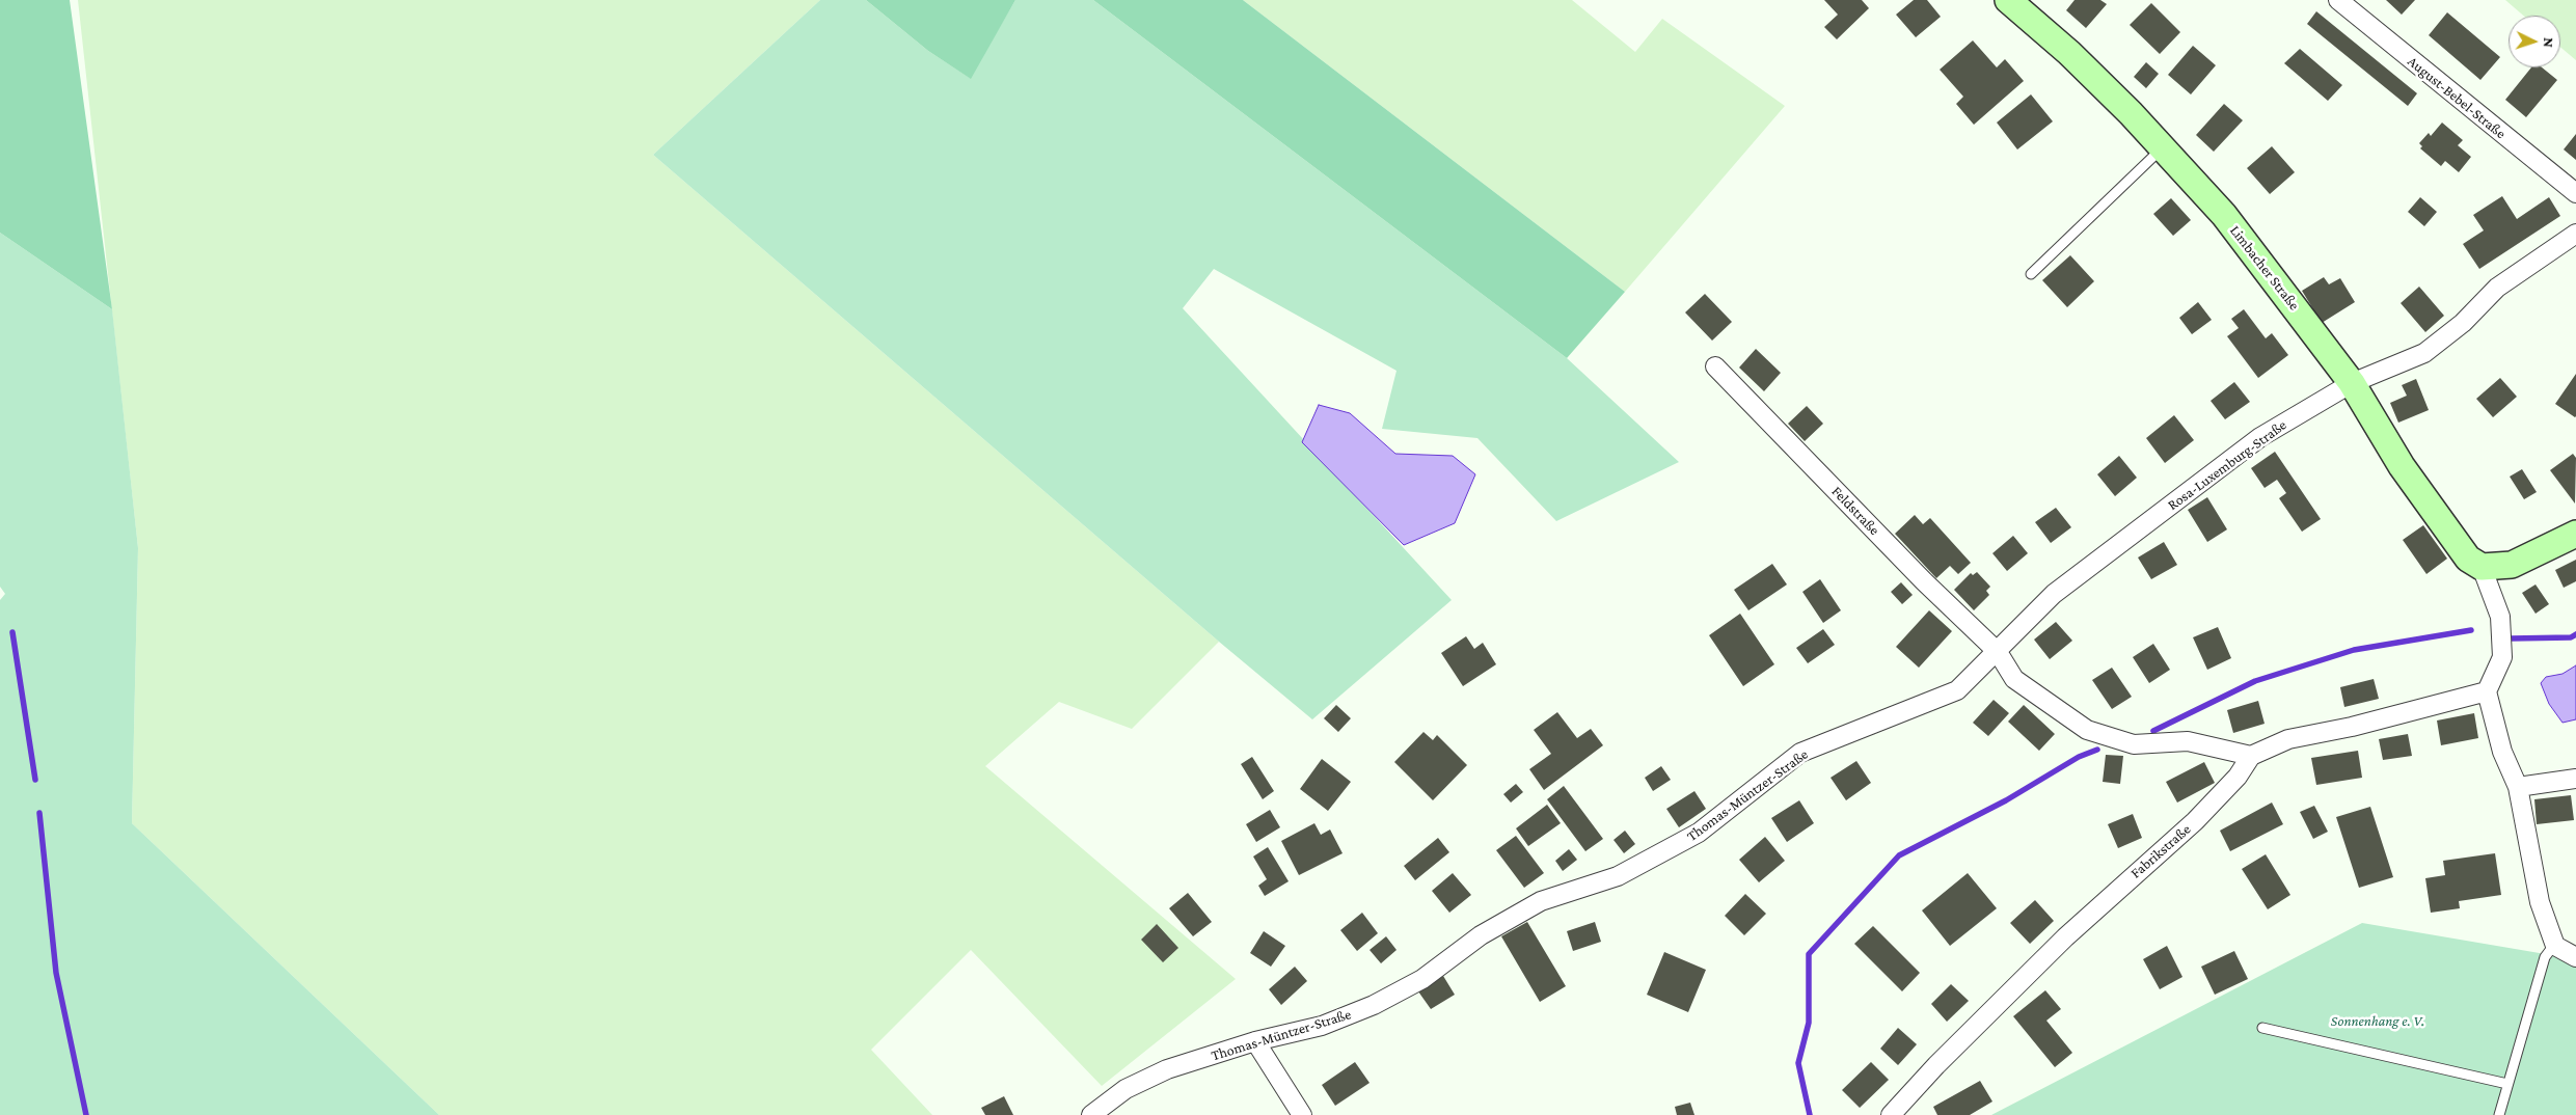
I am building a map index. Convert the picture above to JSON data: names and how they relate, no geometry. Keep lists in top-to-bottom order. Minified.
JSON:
{"streets":{"street":["August-Bebel-Straße","Limbacher Straße","Rosa-Luxemburg-Straße","Feldstraße","Thomas-Müntzer-Straße","Fabrikstraße"]},"crossings":[["Limbacher Straße","Rosa-Luxemburg-Straße"],["Rosa-Luxemburg-Straße","Feldstraße"],["Rosa-Luxemburg-Straße","Thomas-Müntzer-Straße"],["Feldstraße","Thomas-Müntzer-Straße"]],"parks":["Sonnenhang e. V."],"north":"right"}
